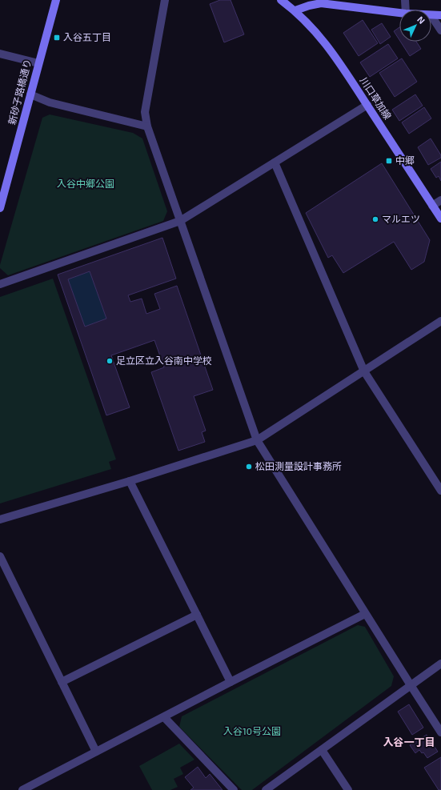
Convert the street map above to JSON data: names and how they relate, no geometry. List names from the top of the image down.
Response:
{
  "streets": {
    "street": ["新砂子路橋通り", "川口草加線"]
  },
  "districts": ["入谷一丁目"],
  "parks": ["入谷中郷公園", "入谷10号公園"],
  "places": {
    "transit": ["入谷五丁目", "中郷"],
    "other": ["マルエツ", "足立区立入谷南中学校", "松田測量設計事務所"]
  },
  "north": "top right"
}
